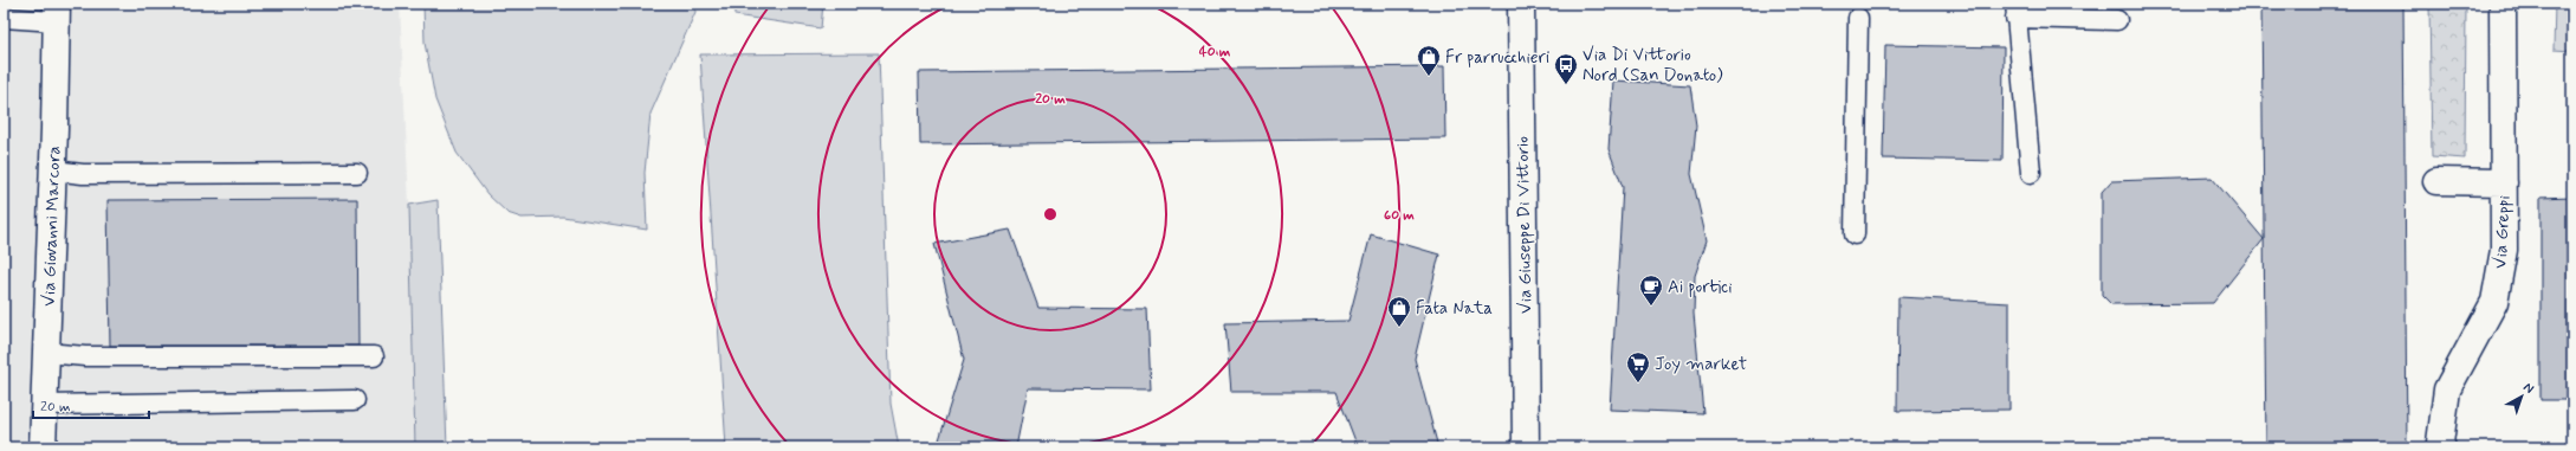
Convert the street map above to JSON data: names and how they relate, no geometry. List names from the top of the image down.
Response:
{
  "streets": {
    "street": ["Via Giuseppe Di Vittorio", "Via Giovanni Marcora", "Via Greppi"]
  },
  "places": {
    "shop": ["Fr parrucchieri", "Fata Nata"],
    "bus stop": ["Via Di Vittorio Nord (San Donato)"],
    "cafe": ["Ai portici"],
    "supermarket": ["Joy market"]
  },
  "scale_bar": "20 m",
  "north": "top right",
  "rings": ["40 m", "20 m", "60 m"]
}
